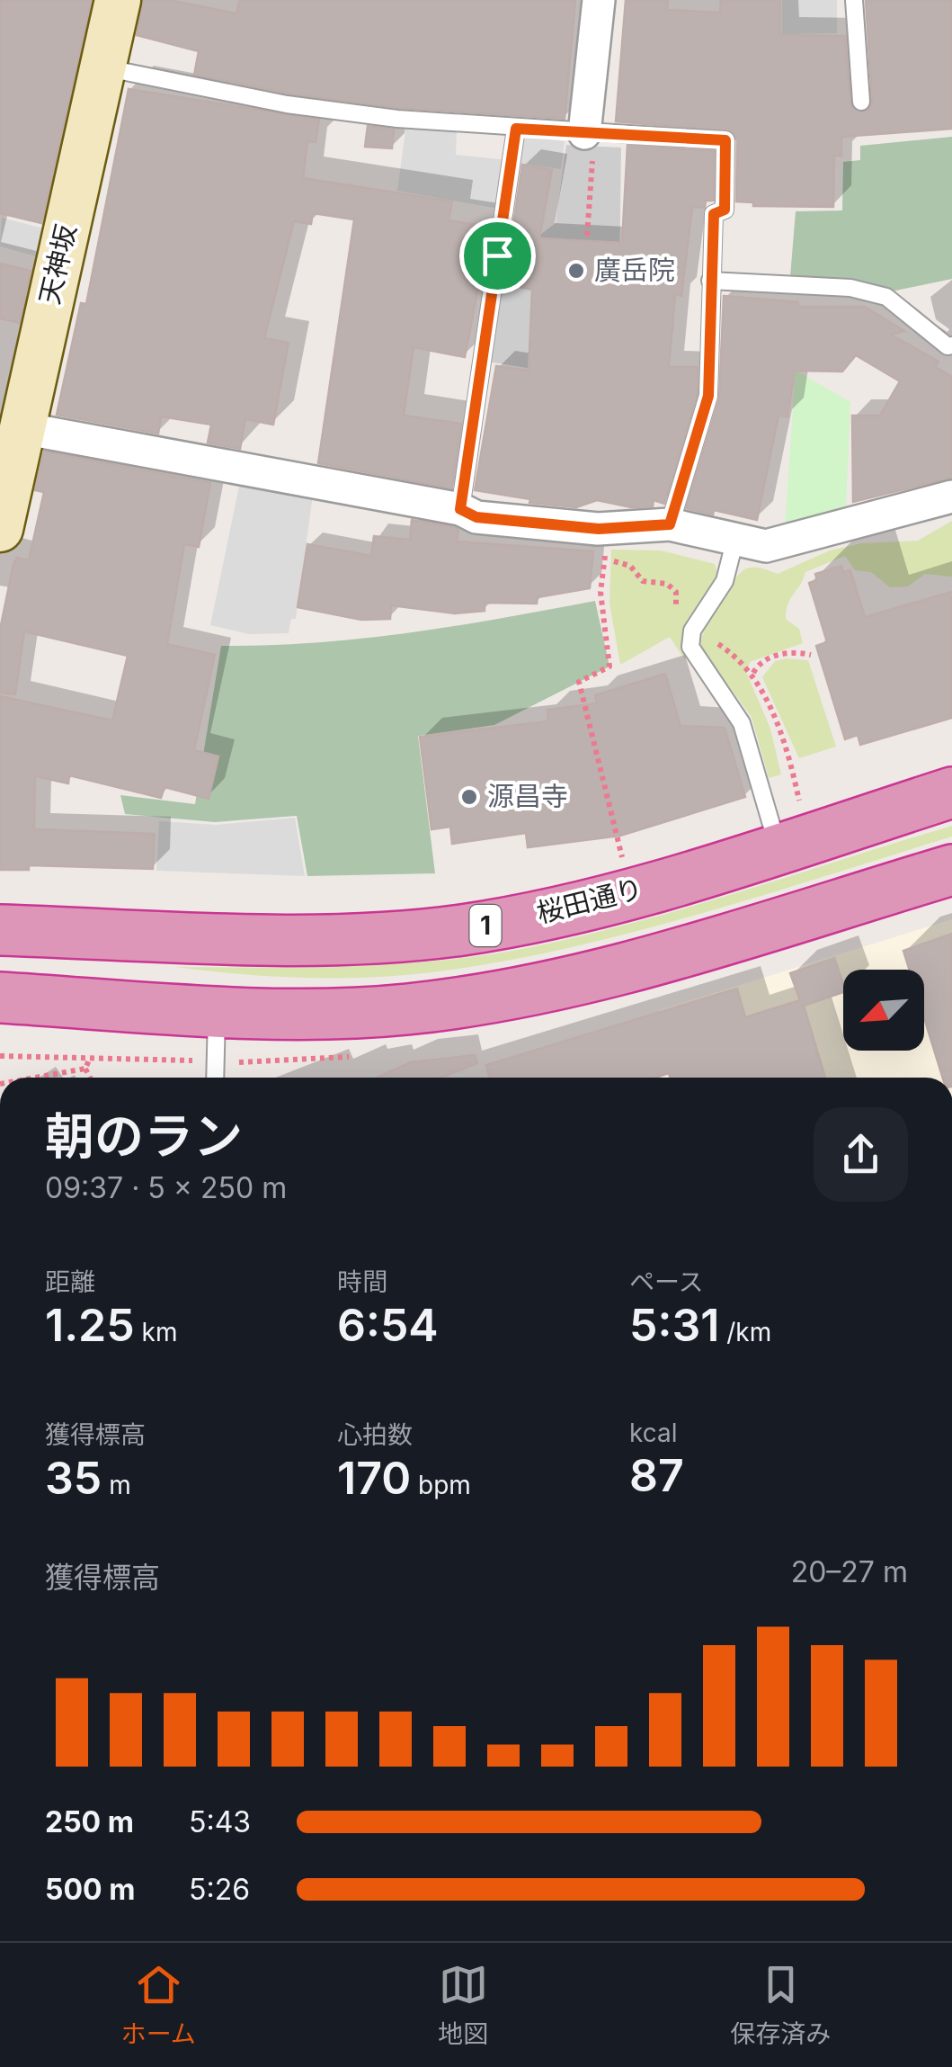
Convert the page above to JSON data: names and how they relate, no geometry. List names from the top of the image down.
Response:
{
  "streets": {
    "highway": ["桜田通り", "1"],
    "street": ["天神坂"]
  },
  "places": ["廣岳院", "源昌寺"],
  "north": "bottom left",
  "page": {
    "heading": ["朝のラン", "09:37 · 5 × 250 m"],
    "stats": [
      ["距離", "1.25 km"],
      ["時間", "6:54"],
      ["ペース", "5:31 /km"],
      ["獲得標高", "35 m"],
      ["心拍数", "170 bpm"],
      ["kcal", "87"]
    ],
    "chart": ["獲得標高", "20–27 m"],
    "list": [
      {
        "name": "250 m",
        "note": "5:43"
      },
      {
        "name": "500 m",
        "note": "5:26"
      }
    ],
    "tabs": ["ホーム", "地図", "保存済み"]
  }
}
